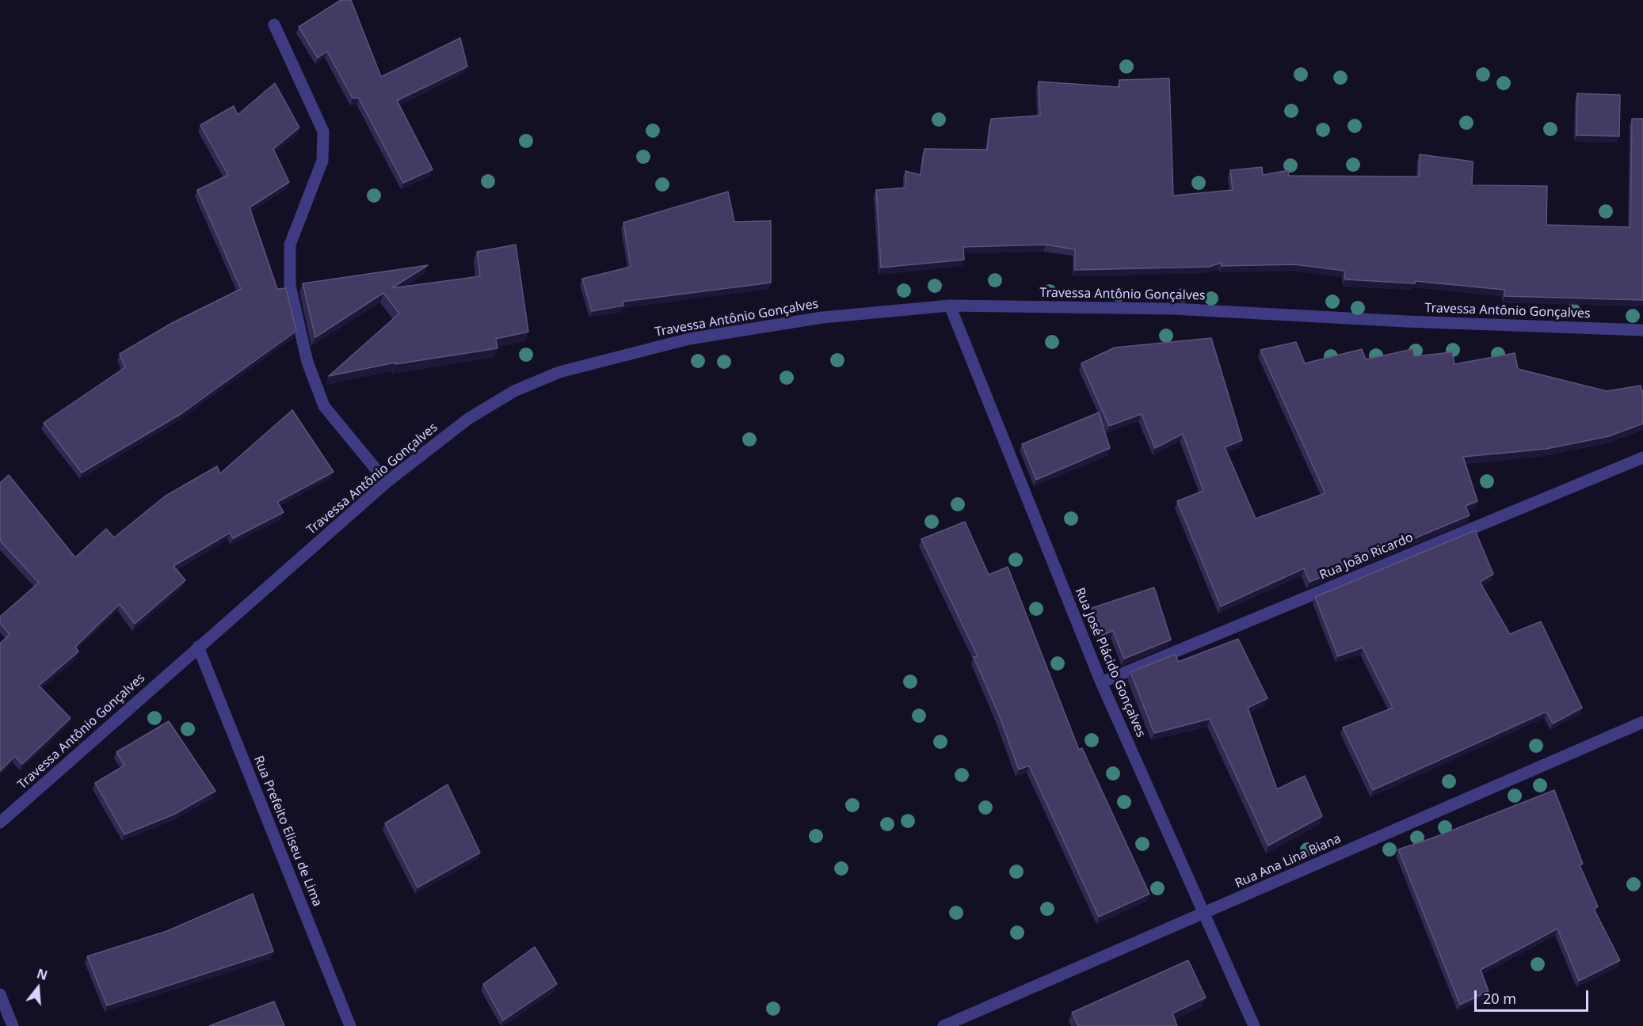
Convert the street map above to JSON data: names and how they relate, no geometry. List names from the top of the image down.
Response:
{
  "streets": {
    "street": [
      "Travessa Antônio Gonçalves",
      "Rua João Ricardo",
      "Rua José Plácido Gonçalves",
      "Rua Prefeito Eliseu de Lima",
      "Rua Ana Lina Biana"
    ]
  },
  "crossings": [
    ["Travessa Antônio Gonçalves", "Rua José Plácido Gonçalves"],
    ["Travessa Antônio Gonçalves", "Rua Prefeito Eliseu de Lima"],
    ["Rua João Ricardo", "Rua José Plácido Gonçalves"],
    ["Rua José Plácido Gonçalves", "Rua Ana Lina Biana"]
  ],
  "scale_bar": "20 m",
  "north": "top"
}
